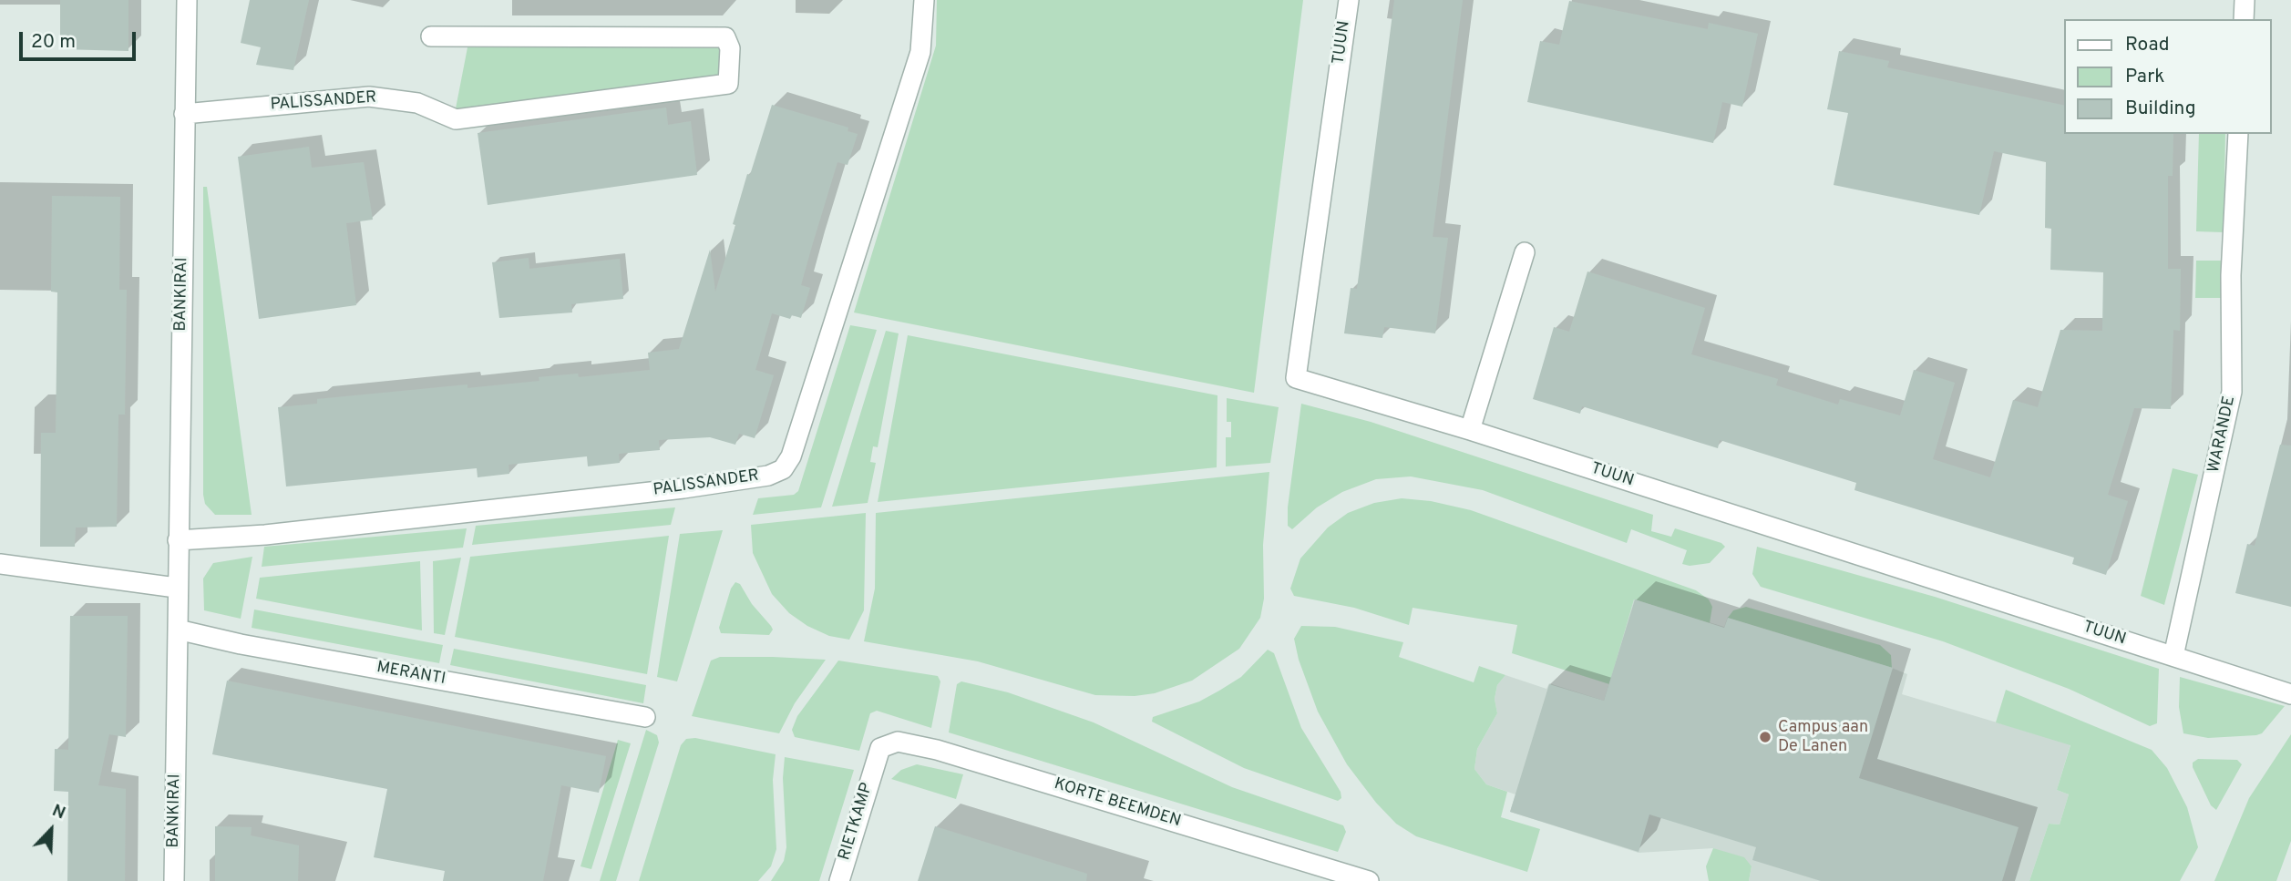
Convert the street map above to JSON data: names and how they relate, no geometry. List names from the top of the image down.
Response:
{
  "streets": {
    "street": [
      "TUUN",
      "PALISSANDER",
      "BANKIRAI",
      "WARANDE",
      "MERANTI",
      "KORTE BEEMDEN",
      "RIETKAMP"
    ]
  },
  "crossings": [
    ["TUUN", "WARANDE"],
    ["PALISSANDER", "BANKIRAI"],
    ["BANKIRAI", "MERANTI"],
    ["KORTE BEEMDEN", "RIETKAMP"]
  ],
  "places": ["Campus aan De Lanen"],
  "legend": ["Road", "Park", "Building"],
  "scale_bar": "20 m",
  "north": "top right"
}
